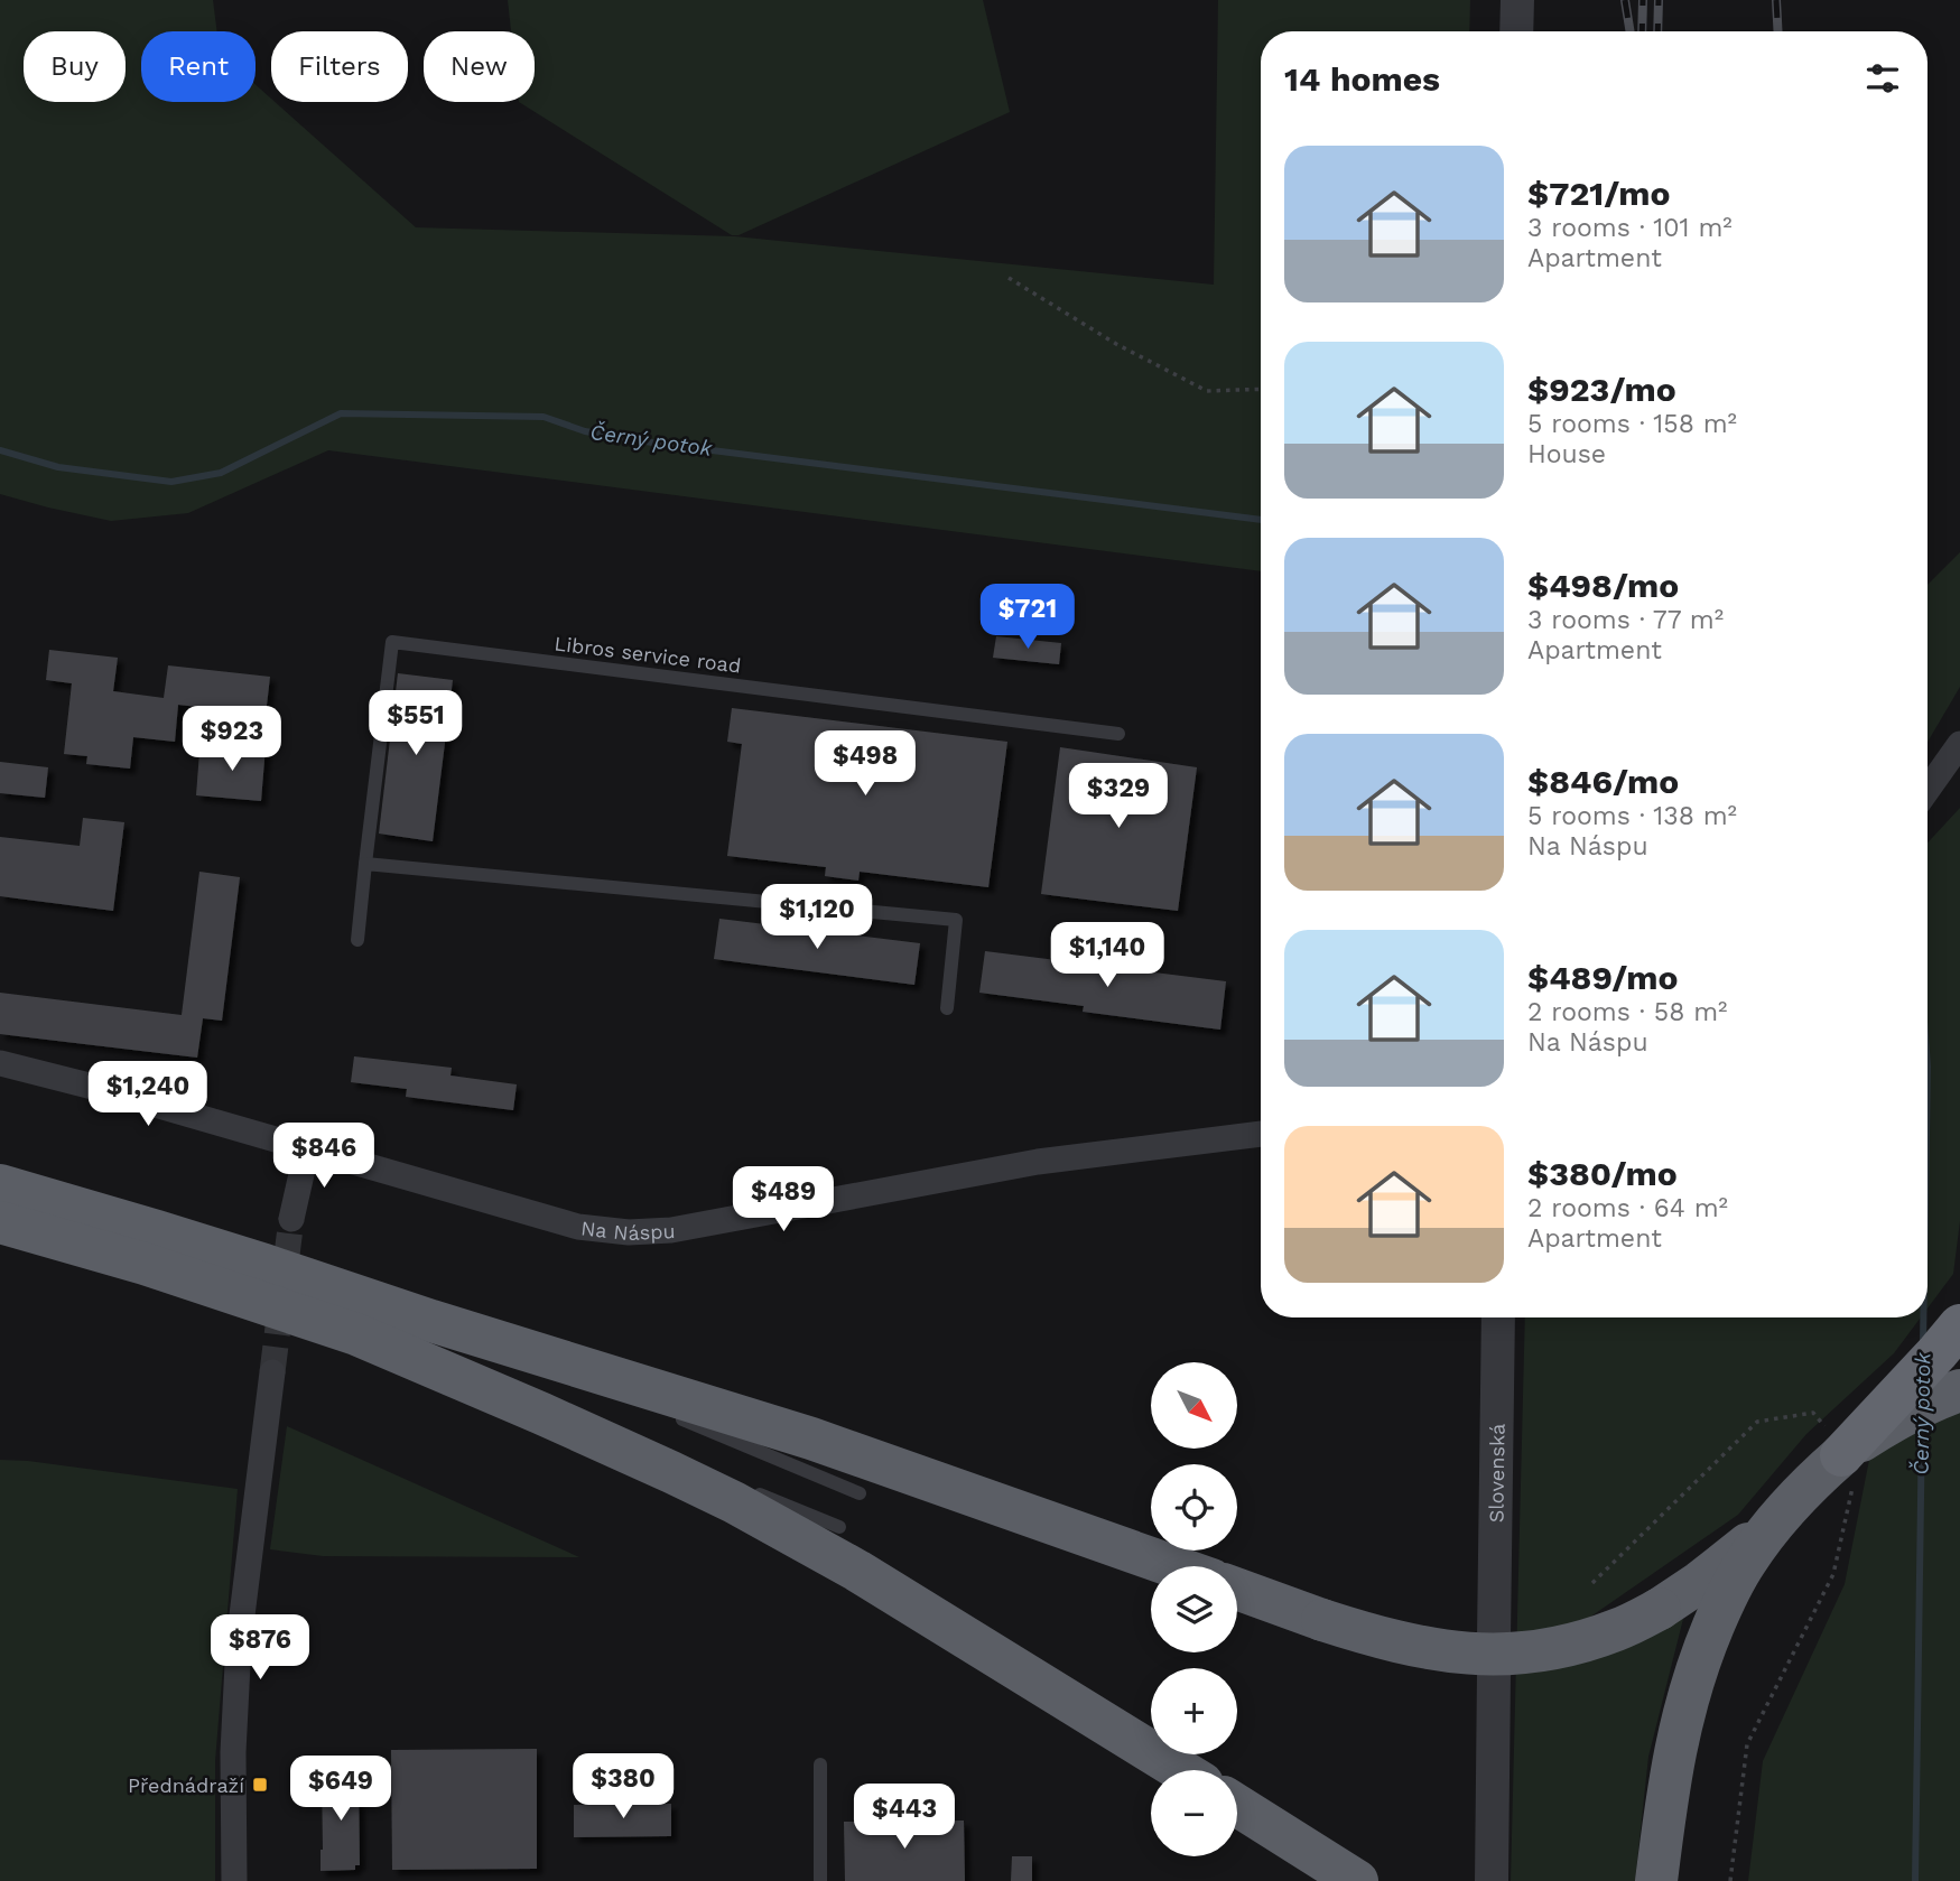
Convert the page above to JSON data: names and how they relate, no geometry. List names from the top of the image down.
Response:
{
  "streets": {
    "street": ["Na Náspu", "Slovenská"],
    "lane": ["Libros service road"]
  },
  "water": ["Černý potok"],
  "places": {
    "transit": ["Přednádraží"]
  },
  "north": "bottom right",
  "page": {
    "chip": [
      "Buy",
      "Rent",
      "Filters",
      "New"
    ],
    "heading": "14 homes",
    "list": [
      {
        "name": "$721/mo",
        "note": "3 rooms · 101 m² · Apartment"
      },
      {
        "name": "$923/mo",
        "note": "5 rooms · 158 m² · House"
      },
      {
        "name": "$498/mo",
        "note": "3 rooms · 77 m² · Apartment"
      },
      {
        "name": "$846/mo",
        "note": "5 rooms · 138 m² · Na Náspu"
      },
      {
        "name": "$489/mo",
        "note": "2 rooms · 58 m² · Na Náspu"
      },
      {
        "name": "$380/mo",
        "note": "2 rooms · 64 m² · Apartment"
      }
    ],
    "price": [
      "$721",
      "$551",
      "$923",
      "$498",
      "$329",
      "$1,120",
      "$1,140",
      "$1,240",
      "$846",
      "$489",
      "$876",
      "$380",
      "$649",
      "$443"
    ],
    "map_buttons": ["+", "−"]
  }
}
